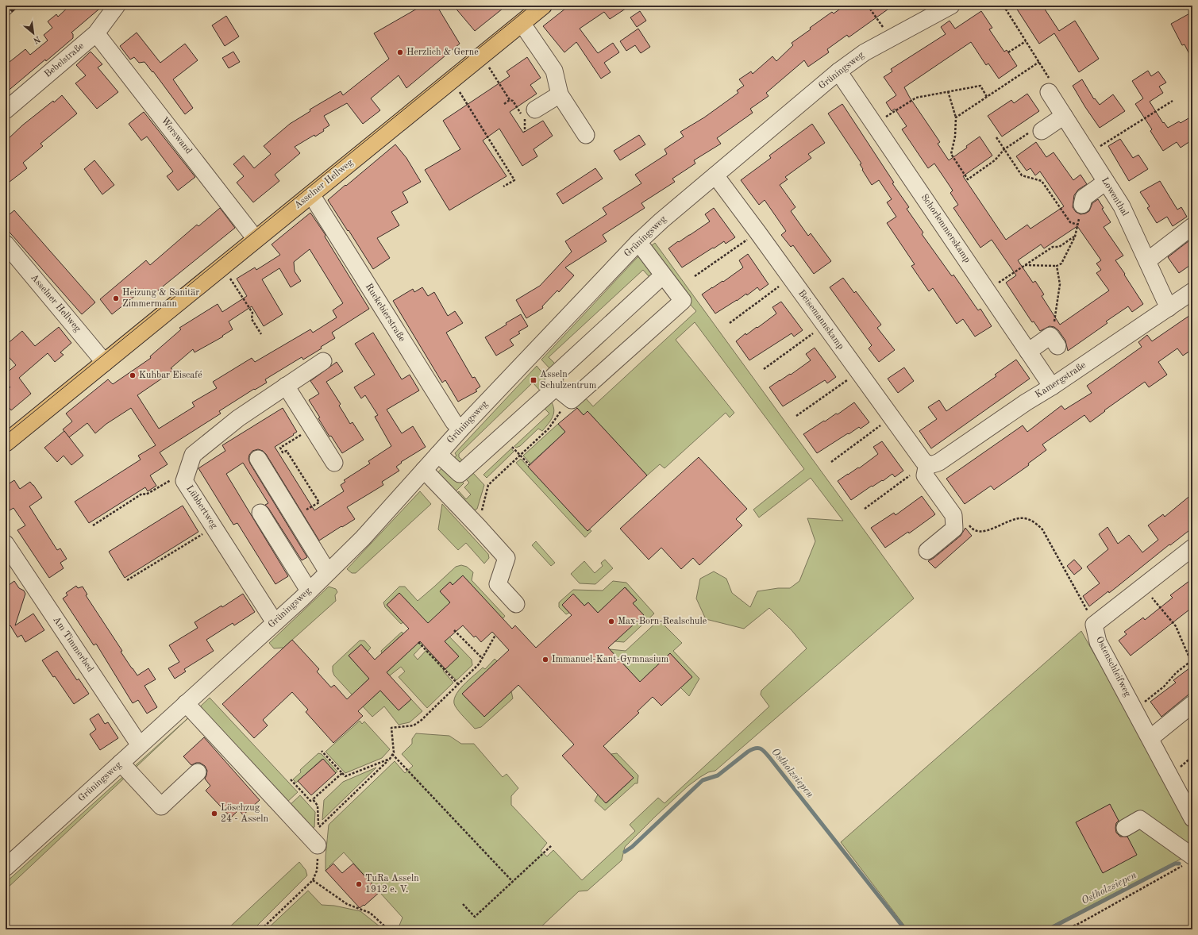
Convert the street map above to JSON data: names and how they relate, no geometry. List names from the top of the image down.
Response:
{
  "streets": {
    "main road": ["Asselner Hellweg"],
    "street": [
      "Bebelstraße",
      "Grüningsweg",
      "Werswand",
      "Lowenthal",
      "Schorlemmerskamp",
      "Ruckebierstraße",
      "Beisemannskamp",
      "Kamergstraße",
      "Lübbertweg",
      "Am Timmerbed",
      "Ostenschleifweg"
    ]
  },
  "crossings": [
    ["Bebelstraße", "Werswand"],
    ["Grüningsweg", "Schorlemmerskamp"],
    ["Grüningsweg", "Ruckebierstraße"],
    ["Grüningsweg", "Beisemannskamp"],
    ["Grüningsweg", "Lübbertweg"],
    ["Grüningsweg", "Am Timmerbed"],
    ["Werswand", "Asselner Hellweg"],
    ["Asselner Hellweg", "Ruckebierstraße"],
    ["Lowenthal", "Kamergstraße"],
    ["Schorlemmerskamp", "Kamergstraße"],
    ["Beisemannskamp", "Kamergstraße"]
  ],
  "water": ["Ostholzsiepen"],
  "places": {
    "other": [
      "Herzlich & Gerne",
      "Heizung & Sanitär Zimmermann",
      "Kuhbar Eiscafé",
      "Max-Born-Realschule",
      "Immanuel-Kant-Gymnasium",
      "Löschzug 24 - Asseln",
      "TuRa Asseln 1912 e. V."
    ],
    "transit": ["Asseln Schulzentrum"]
  },
  "north": "bottom right"
}
